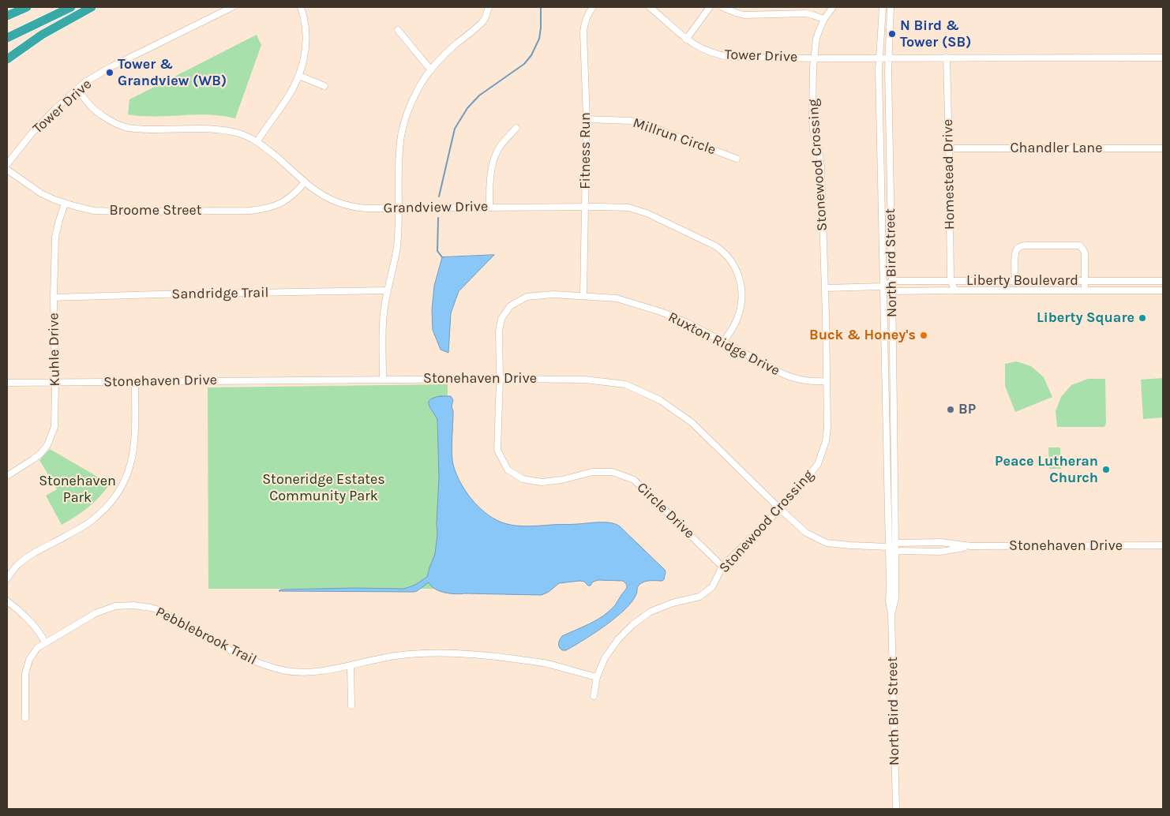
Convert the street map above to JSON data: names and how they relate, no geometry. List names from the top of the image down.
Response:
{
  "streets": {
    "street": [
      "Tower Drive",
      "Millrun Circle",
      "Chandler Lane",
      "Fitness Run",
      "Stonewood Crossing",
      "Homestead Drive",
      "Grandview Drive",
      "Broome Street",
      "North Bird Street",
      "Liberty Boulevard",
      "Sandridge Trail",
      "Ruxton Ridge Drive",
      "Kuhle Drive",
      "Stonehaven Drive",
      "Circle Drive",
      "Pebblebrook Trail"
    ]
  },
  "crossings": [
    ["Tower Drive", "Stonewood Crossing"],
    ["Tower Drive", "Homestead Drive"],
    ["Tower Drive", "Grandview Drive"],
    ["Tower Drive", "North Bird Street"],
    ["Millrun Circle", "Fitness Run"],
    ["Chandler Lane", "Homestead Drive"],
    ["Fitness Run", "Grandview Drive"],
    ["Fitness Run", "Ruxton Ridge Drive"],
    ["Stonewood Crossing", "Ruxton Ridge Drive"],
    ["Stonewood Crossing", "Stonehaven Drive"],
    ["Stonewood Crossing", "Circle Drive"],
    ["Stonewood Crossing", "Pebblebrook Trail"],
    ["Homestead Drive", "Liberty Boulevard"],
    ["Grandview Drive", "Broome Street"],
    ["Grandview Drive", "Ruxton Ridge Drive"],
    ["Broome Street", "Kuhle Drive"],
    ["North Bird Street", "Liberty Boulevard"],
    ["North Bird Street", "Stonehaven Drive"],
    ["Sandridge Trail", "Kuhle Drive"],
    ["Ruxton Ridge Drive", "Stonehaven Drive"],
    ["Ruxton Ridge Drive", "Circle Drive"],
    ["Kuhle Drive", "Stonehaven Drive"],
    ["Stonehaven Drive", "Circle Drive"]
  ],
  "parks": ["Stoneridge Estates Community Park", "Stonehaven Park"],
  "places": [
    "N Bird & Tower (SB)",
    "Tower & Grandview (WB)",
    "Liberty Square",
    "Buck & Honey's",
    "BP",
    "Peace Lutheran Church"
  ]
}
